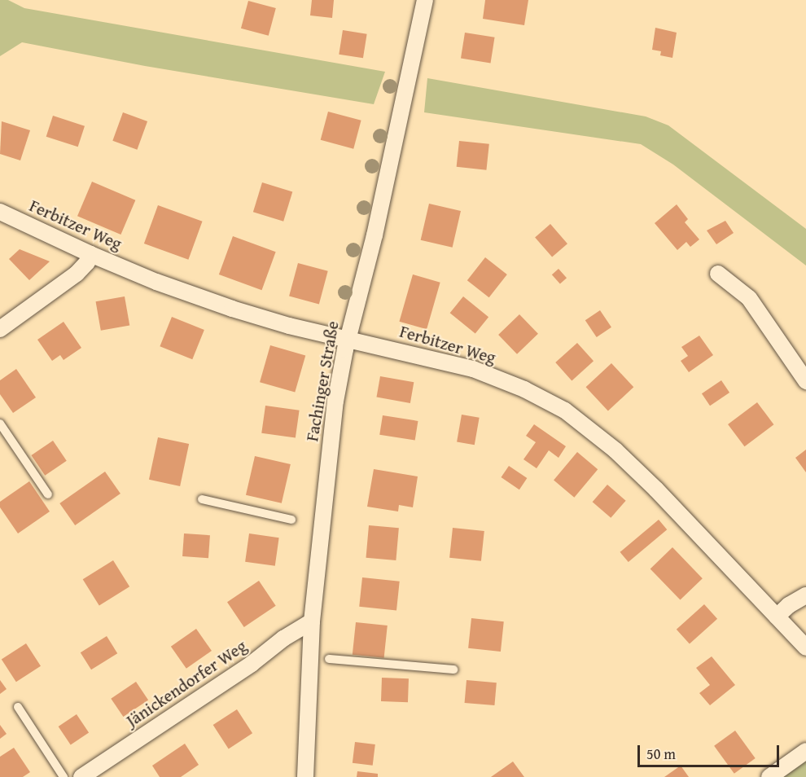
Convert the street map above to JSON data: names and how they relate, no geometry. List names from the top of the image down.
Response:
{
  "streets": {
    "street": ["Ferbitzer Weg", "Fachinger Straße", "Jänickendorfer Weg"]
  },
  "crossings": [
    ["Ferbitzer Weg", "Fachinger Straße"],
    ["Fachinger Straße", "Jänickendorfer Weg"]
  ],
  "scale_bar": "50 m"
}
